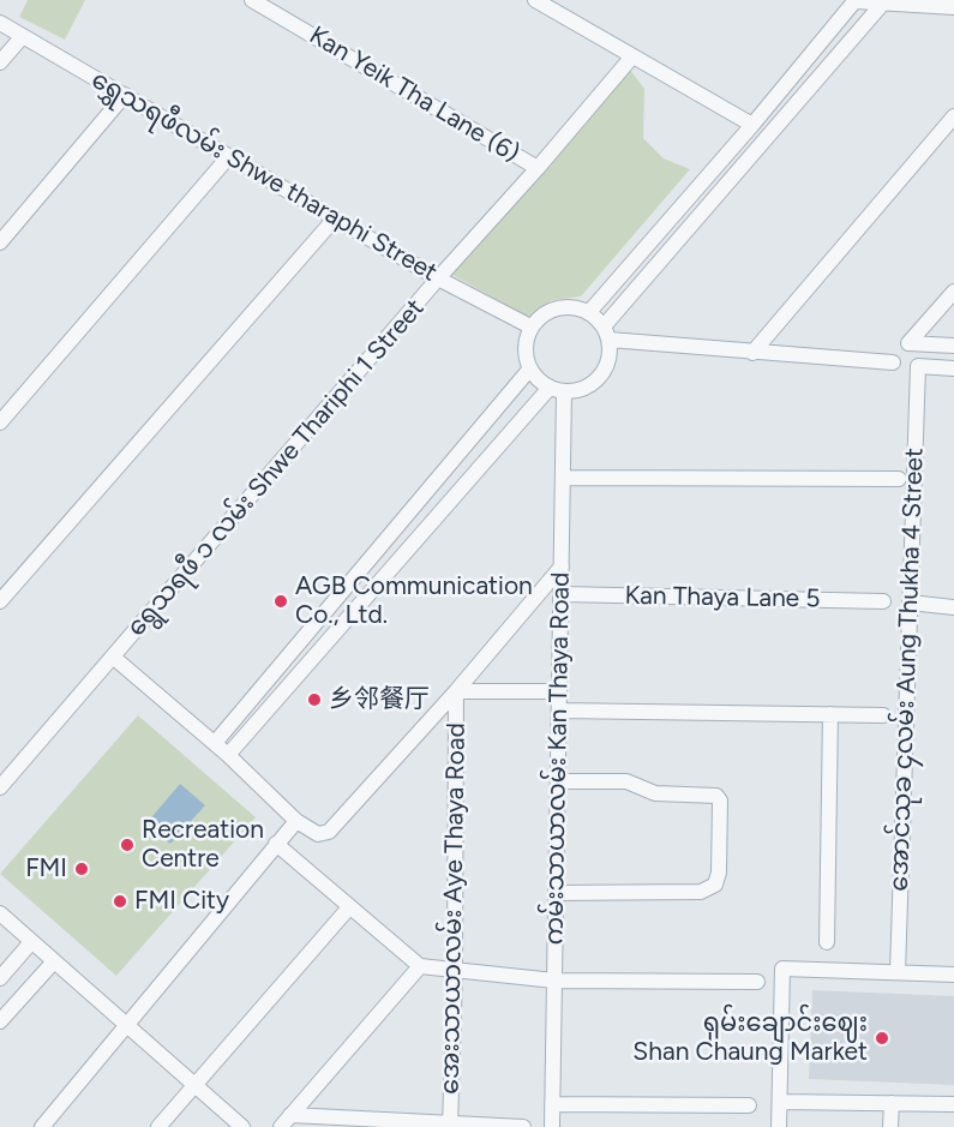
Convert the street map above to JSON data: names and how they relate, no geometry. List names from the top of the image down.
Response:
{
  "streets": {
    "street": [
      "Kan Yeik Tha Lane (6)",
      "ရွှေသရဖီလမ်း Shwe tharaphi Street",
      "ရွေသရဖီ ၁ လမ်း Shwe Thariphi 1 Street",
      "Kan Thaya Lane 5",
      "အောင်သုခ ၄လမ်း Aung Thukha 4 Street",
      "ကမ်းသာယာလမ်း Kan Thaya Road",
      "အေးသာယာလမ်း Aye Thaya Road"
    ]
  },
  "crossings": [
    ["Kan Yeik Tha Lane (6)", "ရွေသရဖီ ၁ လမ်း Shwe Thariphi 1 Street"],
    ["ရွှေသရဖီလမ်း Shwe tharaphi Street", "ရွေသရဖီ ၁ လမ်း Shwe Thariphi 1 Street"],
    ["ရွှေသရဖီလမ်း Shwe tharaphi Street", "ကမ်းသာယာလမ်း Kan Thaya Road"],
    ["Kan Thaya Lane 5", "ကမ်းသာယာလမ်း Kan Thaya Road"]
  ],
  "places": [
    "AGB Communication Co., Ltd.",
    "乡邻餐厅",
    "Recreation Centre",
    "FMI",
    "FMI City",
    "ရှမ်းချောင်းဈေး Shan Chaung Market"
  ]
}
